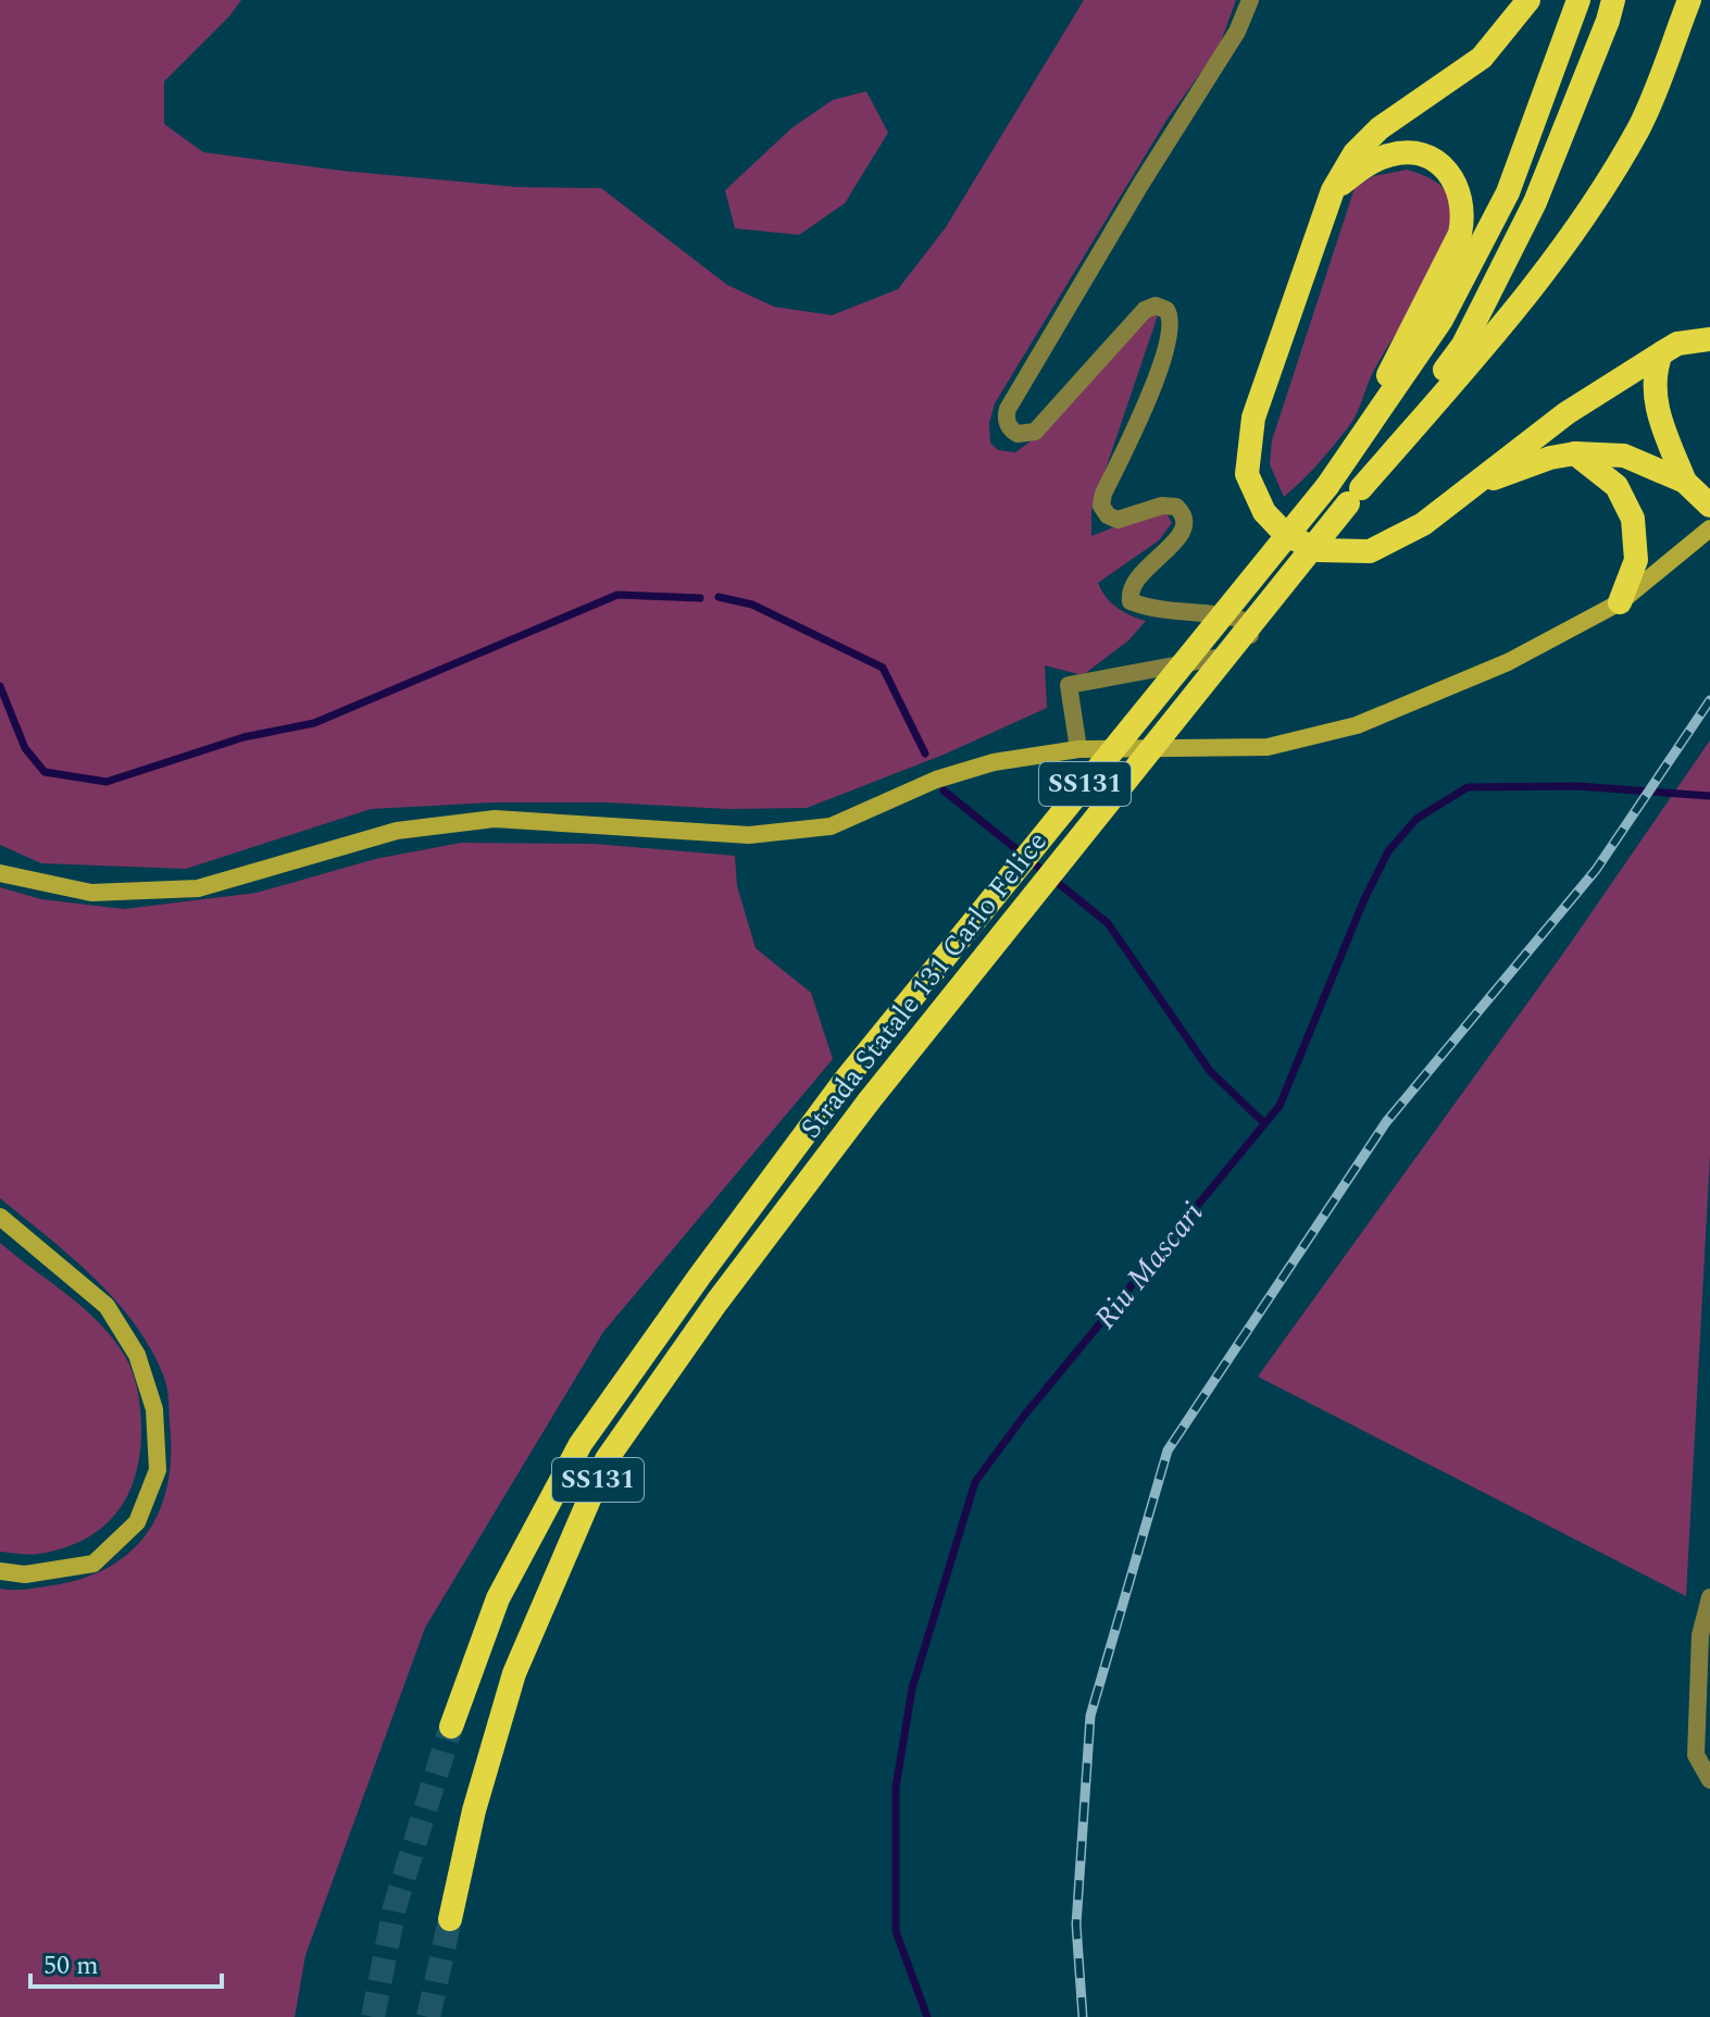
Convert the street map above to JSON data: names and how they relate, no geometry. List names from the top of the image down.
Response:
{
  "streets": {
    "highway": ["SS131", "Strada Statale 131 Carlo Felice"]
  },
  "water": ["Riu Mascari"],
  "scale_bar": "50 m"
}
